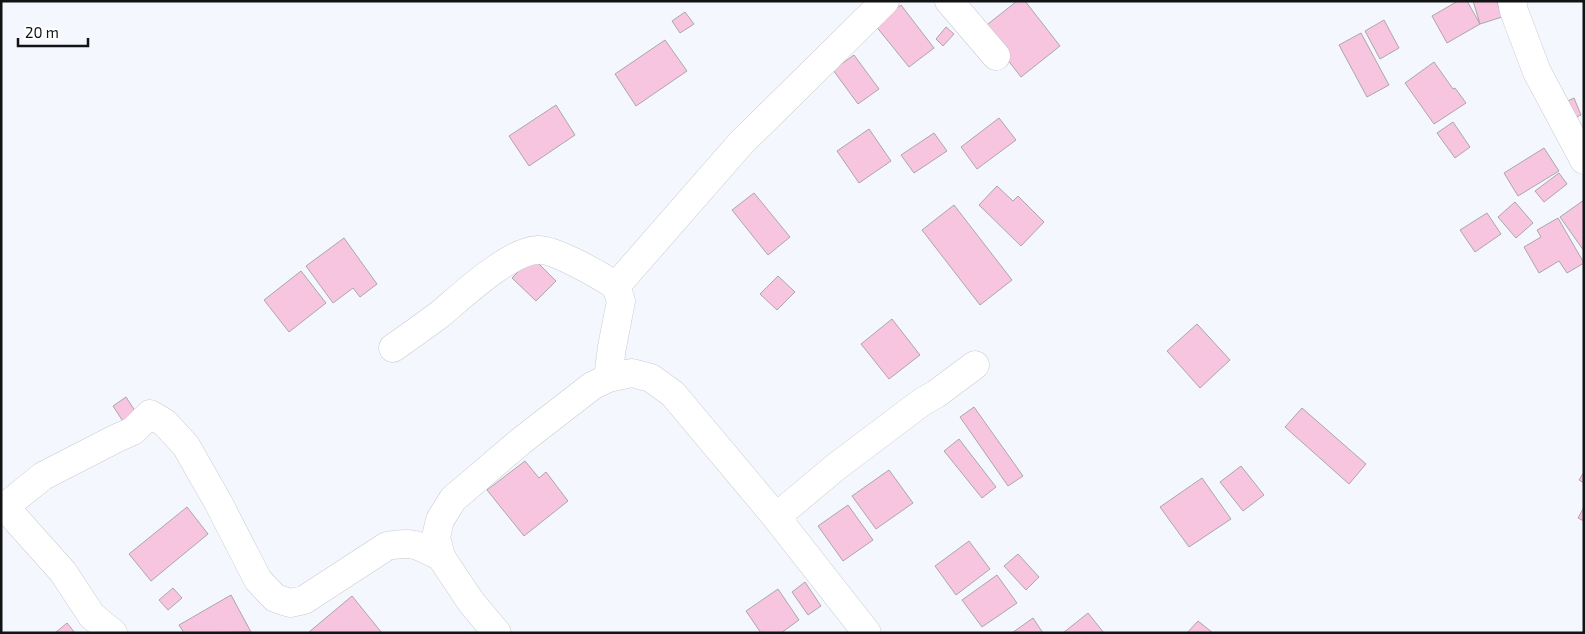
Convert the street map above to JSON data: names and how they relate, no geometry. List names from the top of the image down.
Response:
{
  "scale_bar": "20 m"
}
